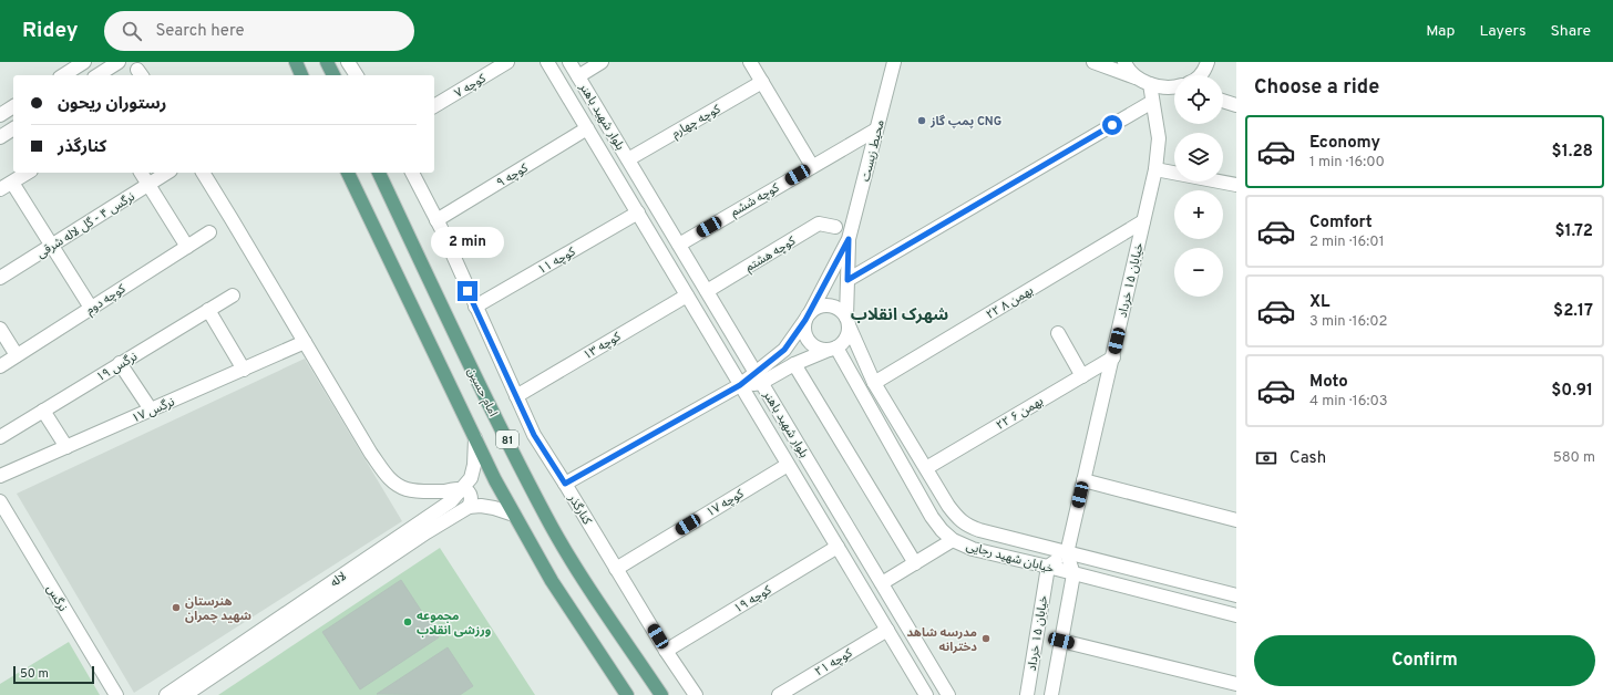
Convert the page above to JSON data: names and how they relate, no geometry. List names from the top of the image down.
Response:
{
  "streets": {
    "main road": ["امام حسین", "81"],
    "street": [
      "کوچه ۷",
      "بلوار شهید باهنر",
      "کوچه چهارم",
      "محیط زیست",
      "کوچه ۹",
      "کوچه ششم",
      "نرگس ۴ - گل لاله شرقی",
      "کوچه هشتم",
      "کوچه ۱۱",
      "خیابان ۱۵ خرداد",
      "کوچه دوم",
      "۲۲ بهمن ۸",
      "کوچه ۱۳",
      "نرگس ۱۹",
      "نرگس ۱۷",
      "۲۲ بهمن ۶",
      "کوچه ۱۷",
      "کنارگذر",
      "خیابان شهید رجایی",
      "لاله",
      "نرگس",
      "کوچه ۱۹",
      "کوچه ۲۱"
    ]
  },
  "crossings": [
    ["بلوار شهید باهنر", "کوچه چهارم"],
    ["بلوار شهید باهنر", "محیط زیست"],
    ["بلوار شهید باهنر", "کوچه ۹"],
    ["بلوار شهید باهنر", "کوچه ششم"],
    ["بلوار شهید باهنر", "کوچه هشتم"],
    ["بلوار شهید باهنر", "کوچه ۱۱"],
    ["بلوار شهید باهنر", "کوچه ۱۳"],
    ["بلوار شهید باهنر", "کوچه ۱۷"],
    ["بلوار شهید باهنر", "کوچه ۱۹"],
    ["بلوار شهید باهنر", "کوچه ۲۱"],
    ["محیط زیست", "کوچه ششم"],
    ["محیط زیست", "خیابان شهید رجایی"],
    ["کوچه ۹", "کنارگذر"],
    ["کوچه ۱۱", "کنارگذر"],
    ["خیابان ۱۵ خرداد", "۲۲ بهمن ۸"],
    ["خیابان ۱۵ خرداد", "۲۲ بهمن ۶"],
    ["خیابان ۱۵ خرداد", "خیابان شهید رجایی"],
    ["۲۲ بهمن ۸", "خیابان شهید رجایی"],
    ["کوچه ۱۳", "کنارگذر"],
    ["۲۲ بهمن ۶", "خیابان شهید رجایی"],
    ["81", "لاله"],
    ["کوچه ۱۷", "کنارگذر"],
    ["کنارگذر", "کوچه ۱۹"]
  ],
  "districts": ["شهرک انقلاب"],
  "places": [
    "پمپ گاز CNG",
    "هنرستان شهید چمران",
    "مجموعه ورزشی انقلاب",
    "مدرسه شاهد دخترانه"
  ],
  "scale_bar": "50 m",
  "page": {
    "header": "Ridey",
    "search": "Search here",
    "nav": ["Map", "Layers", "Share"],
    "heading": "Choose a ride",
    "map_buttons": ["+", "−"],
    "banner": ["رستوران ریحون", "کنارگذر"],
    "list": [
      {
        "name": "Economy",
        "note": "1 min · 16:00",
        "value": "$1.28"
      },
      {
        "name": "Comfort",
        "note": "2 min · 16:01",
        "value": "$1.72"
      },
      {
        "name": "XL",
        "note": "3 min · 16:02",
        "value": "$2.17"
      },
      {
        "name": "Moto",
        "note": "4 min · 16:03",
        "value": "$0.91"
      }
    ],
    "bubble": "2 min",
    "pay": ["Cash", "580 m"],
    "buttons": "Confirm",
    "scale": "50 m"
  }
}
